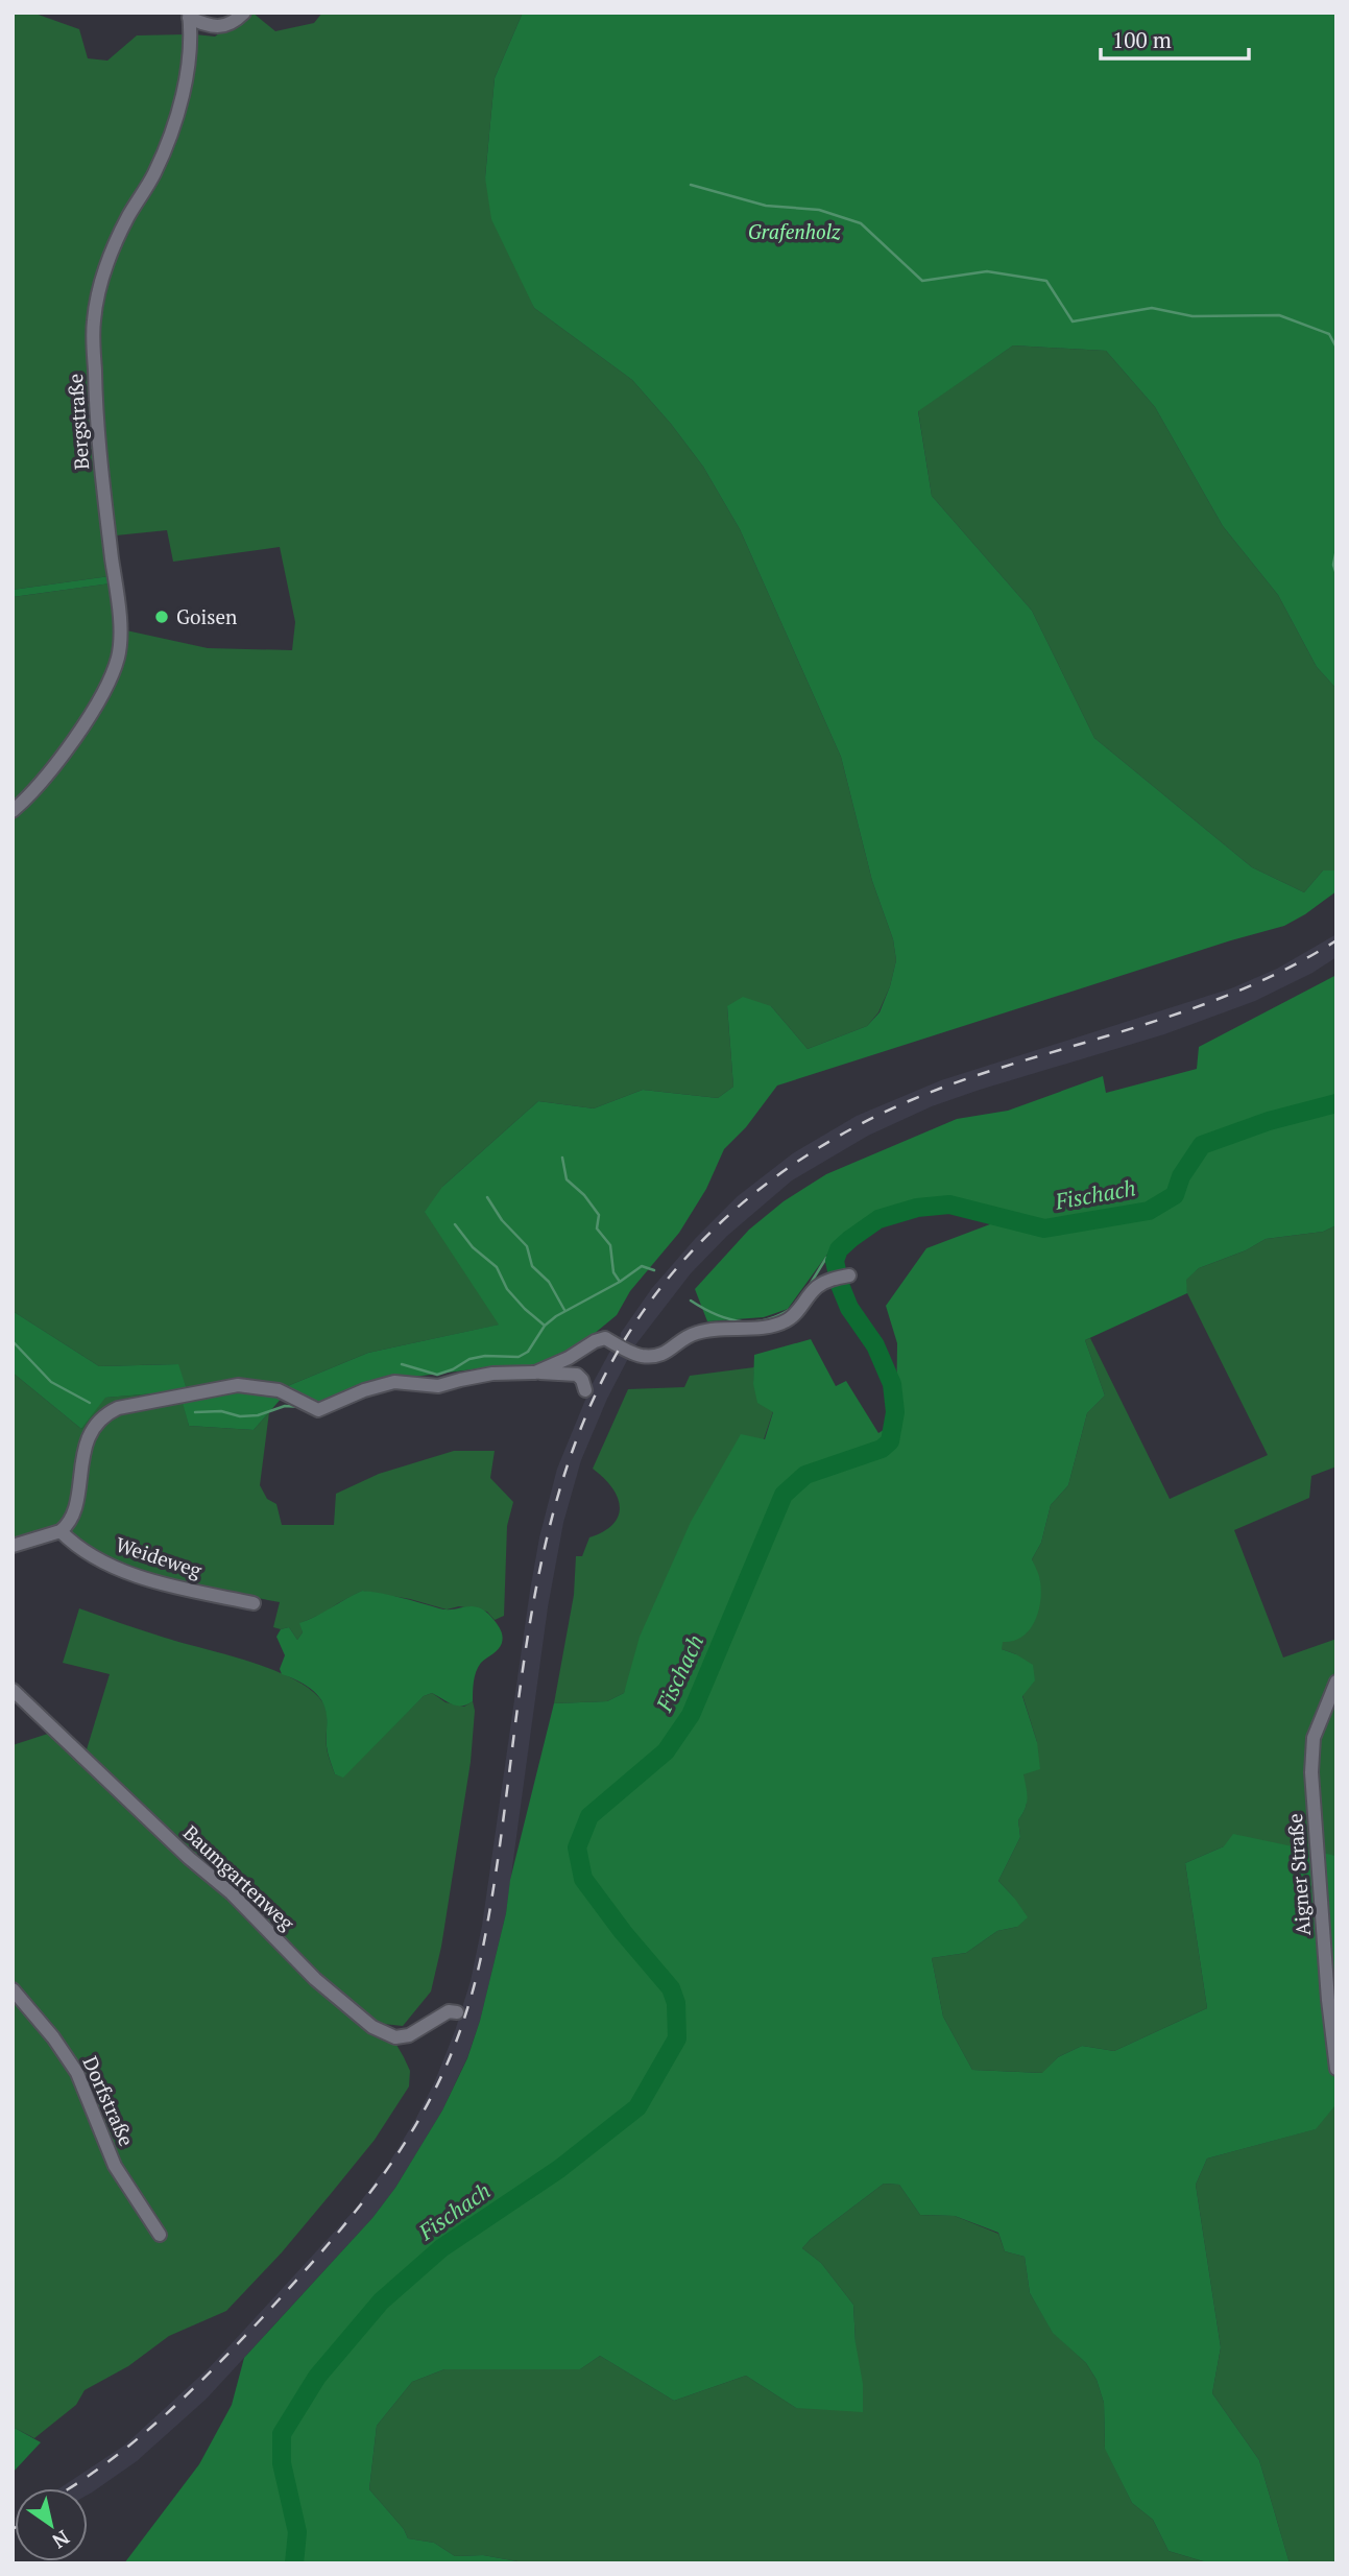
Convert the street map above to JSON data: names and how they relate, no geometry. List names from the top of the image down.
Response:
{
  "streets": {
    "street": [
      "Bergstraße",
      "Weideweg",
      "Aigner Straße",
      "Baumgartenweg",
      "Dorfstraße"
    ]
  },
  "water": ["Fischach"],
  "parks": ["Grafenholz"],
  "places": ["Goisen"],
  "scale_bar": "100 m",
  "north": "bottom right"
}
